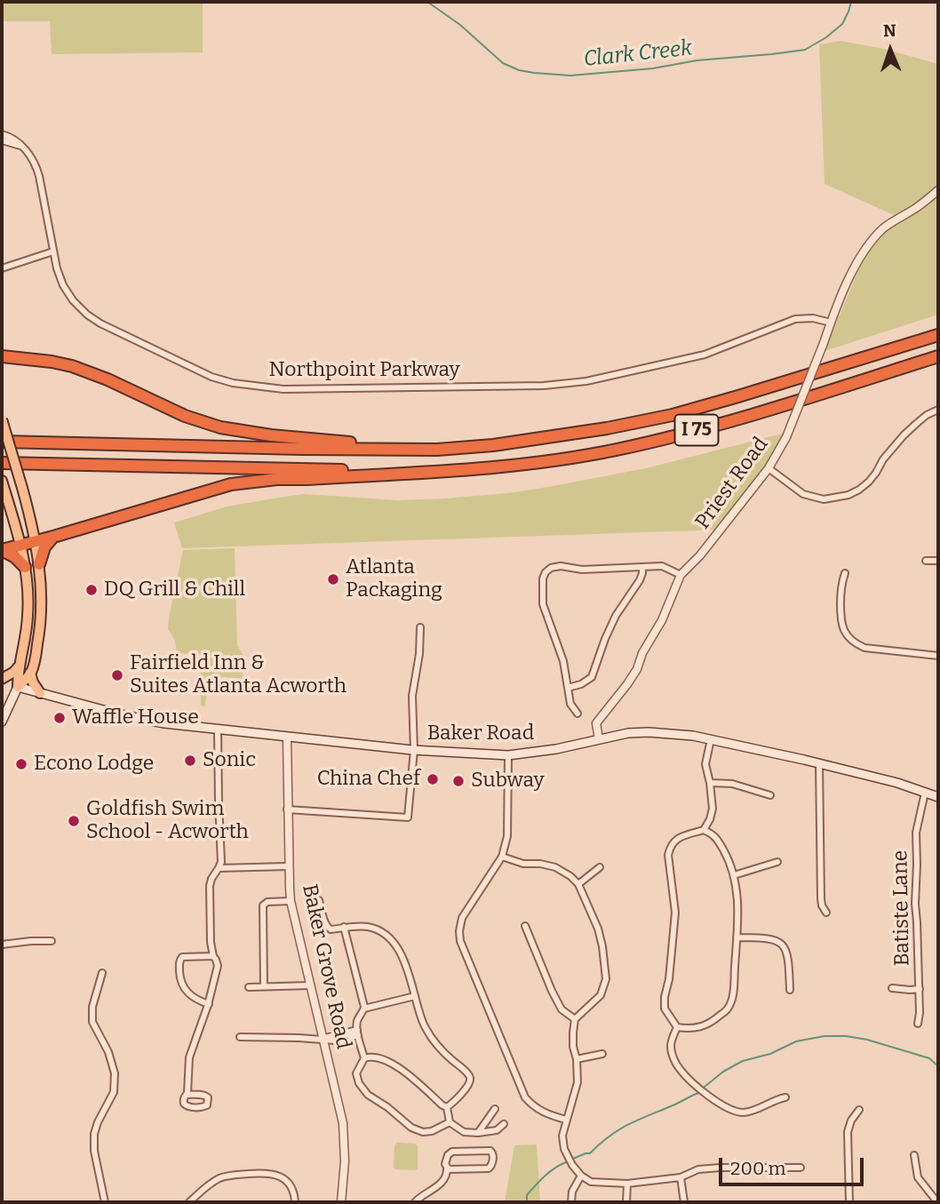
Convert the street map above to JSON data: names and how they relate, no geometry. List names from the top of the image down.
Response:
{
  "streets": {
    "highway": ["I 75"],
    "main road": ["Baker Road"],
    "street": [
      "Northpoint Parkway",
      "Priest Road",
      "Batiste Lane",
      "Baker Grove Road"
    ]
  },
  "crossings": [
    ["Northpoint Parkway", "Priest Road"],
    ["Priest Road", "Baker Road"],
    ["Baker Road", "Batiste Lane"],
    ["Baker Road", "Baker Grove Road"]
  ],
  "water": ["Clark Creek"],
  "places": [
    "Atlanta Packaging",
    "DQ Grill & Chill",
    "Fairfield Inn & Suites Atlanta Acworth",
    "Waffle House",
    "Sonic",
    "Econo Lodge",
    "China Chef",
    "Subway",
    "Goldfish Swim School - Acworth"
  ],
  "scale_bar": "200 m",
  "north": "top"
}
